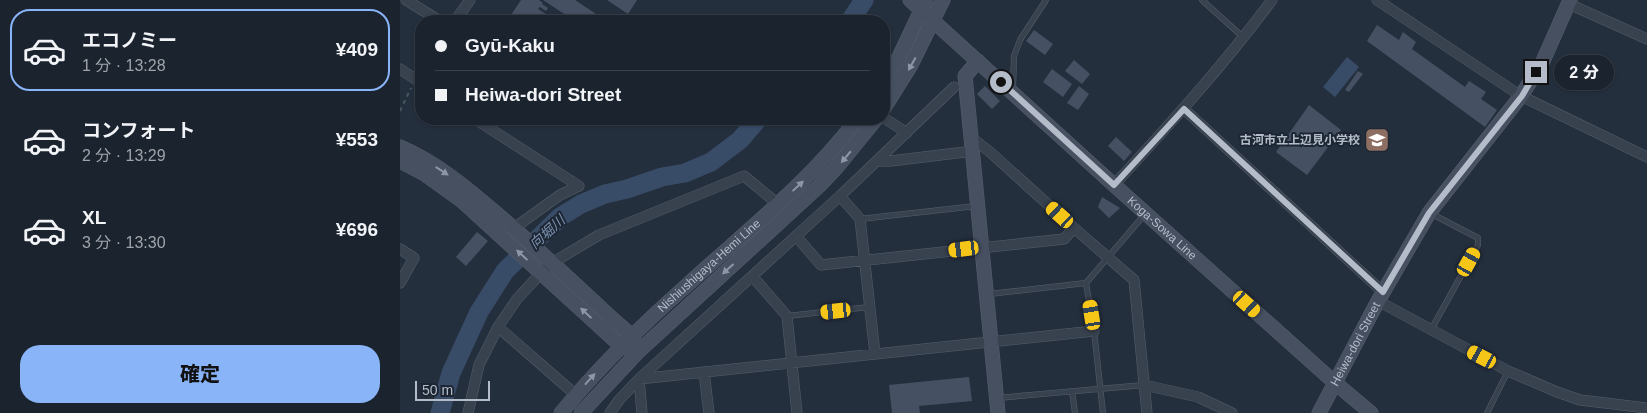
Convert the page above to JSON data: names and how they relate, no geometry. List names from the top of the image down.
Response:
{
  "streets": {
    "main road": ["Koga-Sowa Line", "Nishiushigaya-Hemi Line", "Heiwa-dori Street"]
  },
  "crossings": [
    ["Koga-Sowa Line", "Heiwa-dori Street"]
  ],
  "water": ["向堀川"],
  "places": {
    "school or university": ["古河市立上辺見小学校"]
  },
  "scale_bar": "50 m",
  "page": {
    "list": [
      {
        "name": "エコノミー",
        "note": "1 分 · 13:28",
        "value": "¥409"
      },
      {
        "name": "コンフォート",
        "note": "2 分 · 13:29",
        "value": "¥553"
      },
      {
        "name": "XL",
        "note": "3 分 · 13:30",
        "value": "¥696"
      }
    ],
    "banner": ["Gyū-Kaku", "Heiwa-dori Street"],
    "bubble": "2 分",
    "buttons": "確定",
    "scale": "50 m"
  }
}
